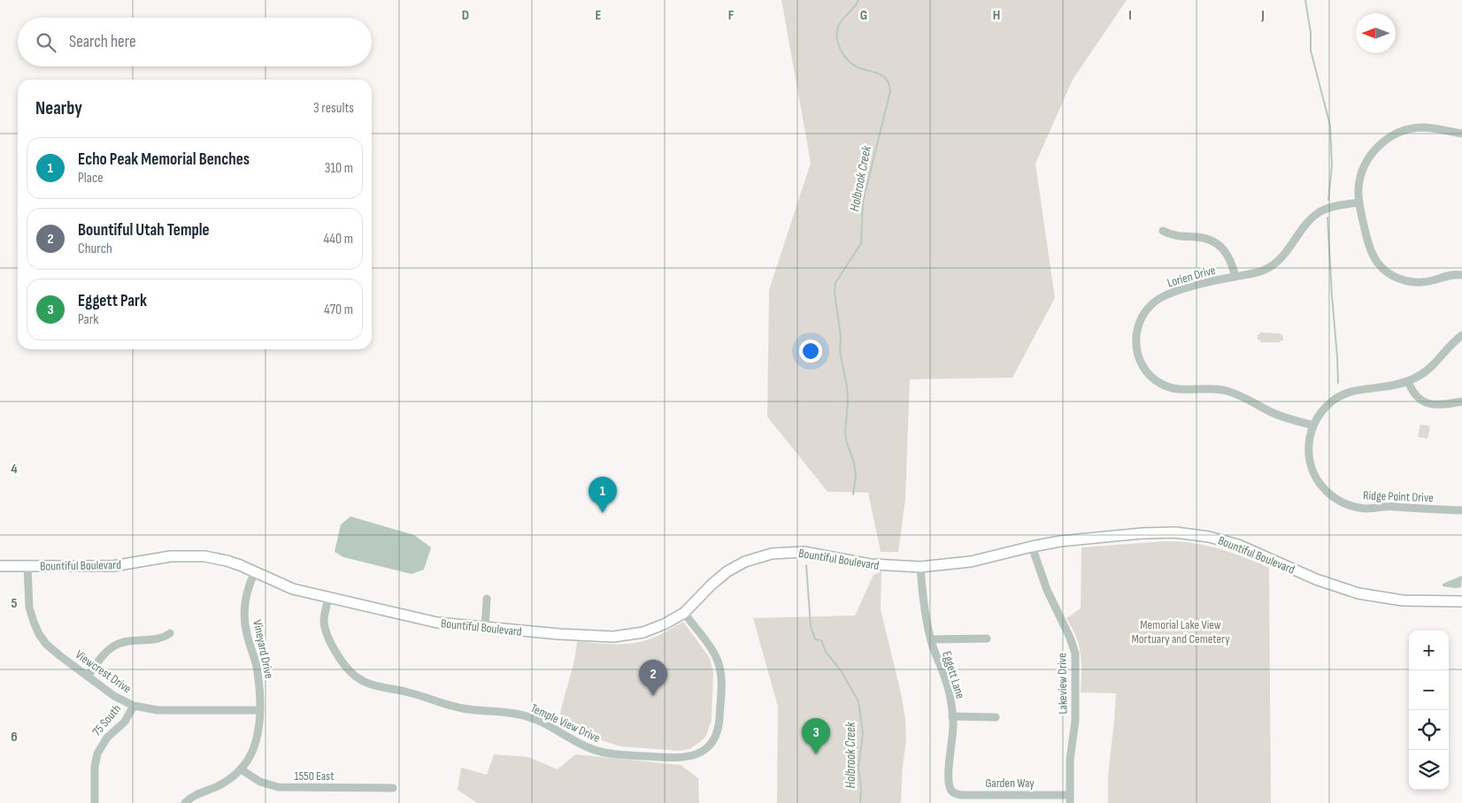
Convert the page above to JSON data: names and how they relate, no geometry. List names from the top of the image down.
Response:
{
  "streets": {
    "main road": ["Bountiful Boulevard"],
    "street": [
      "Lorien Drive",
      "Ridge Point Drive",
      "Vineyard Drive",
      "Viewcrest Drive",
      "Eggett Lane",
      "Lakeview Drive",
      "75 South",
      "Temple View Drive",
      "1550 East",
      "Garden Way"
    ]
  },
  "crossings": [
    ["Lorien Drive", "Ridge Point Drive"],
    ["Bountiful Boulevard", "Vineyard Drive"],
    ["Bountiful Boulevard", "Viewcrest Drive"],
    ["Bountiful Boulevard", "Eggett Lane"],
    ["Bountiful Boulevard", "Lakeview Drive"],
    ["Bountiful Boulevard", "Temple View Drive"],
    ["Vineyard Drive", "Viewcrest Drive"],
    ["Vineyard Drive", "1550 East"],
    ["Viewcrest Drive", "75 South"],
    ["Eggett Lane", "Garden Way"],
    ["Lakeview Drive", "Garden Way"]
  ],
  "water": ["Holbrook Creek"],
  "parks": ["Memorial Lake View Mortuary and Cemetery"],
  "north": "left",
  "page": {
    "search": "Search here",
    "heading": ["Nearby", "3 results"],
    "list": [
      {
        "mark": "1",
        "name": "Echo Peak Memorial Benches",
        "note": "Place",
        "value": "310 m"
      },
      {
        "mark": "2",
        "name": "Bountiful Utah Temple",
        "note": "Church",
        "value": "440 m"
      },
      {
        "mark": "3",
        "name": "Eggett Park",
        "note": "Park",
        "value": "470 m"
      }
    ],
    "pins": ["1", "2", "3"],
    "map_buttons": ["+", "−"]
  },
  "grid": {
    "columns": [
      "D",
      "E",
      "F",
      "G",
      "H",
      "I",
      "J"
    ],
    "rows": ["4", "5", "6"]
  }
}
